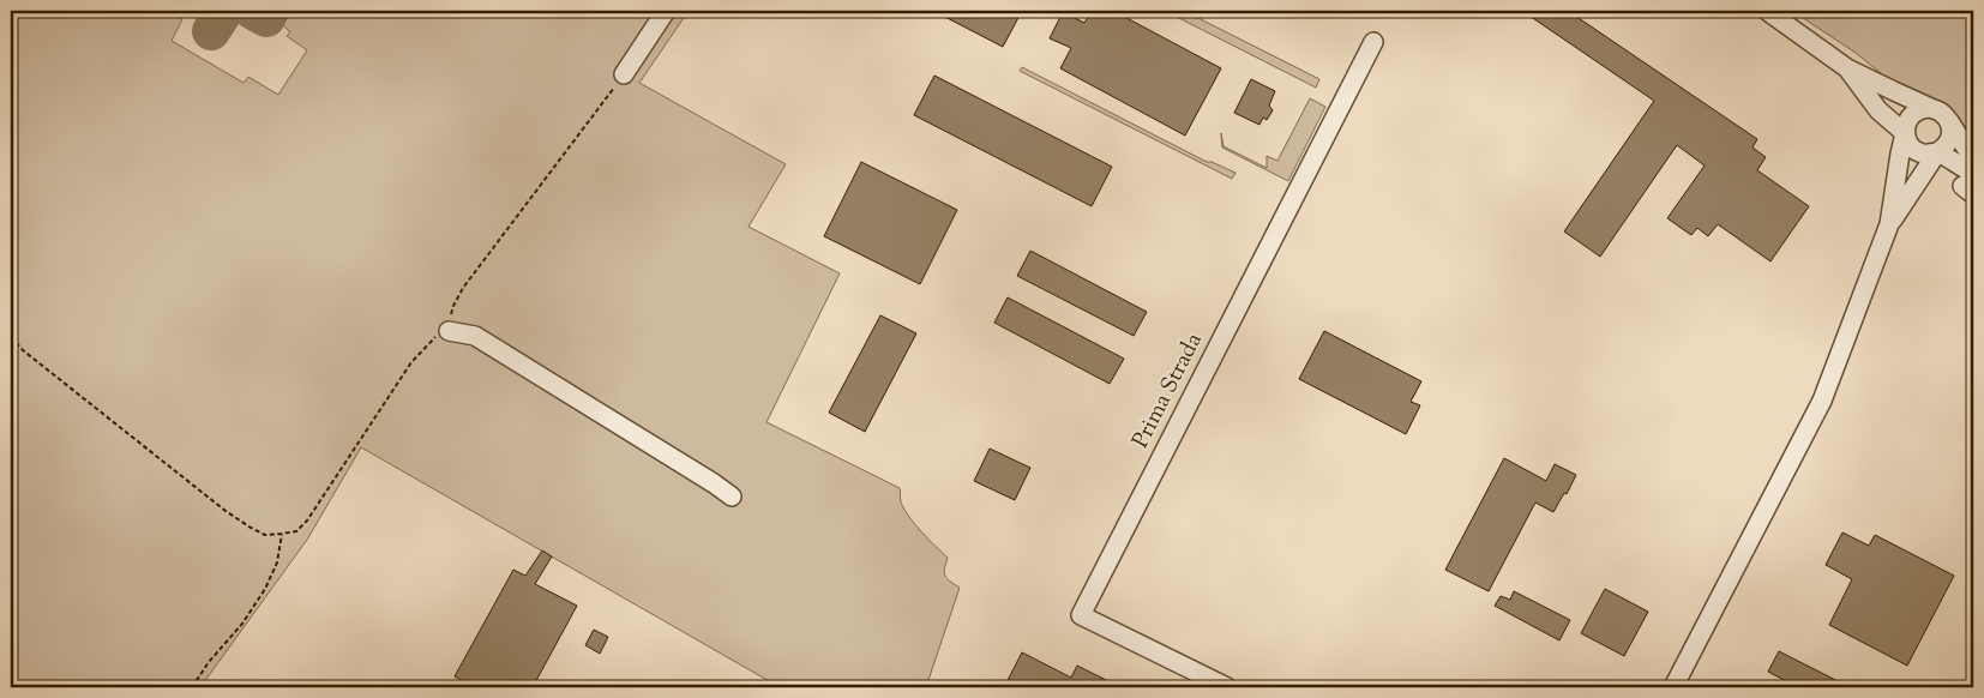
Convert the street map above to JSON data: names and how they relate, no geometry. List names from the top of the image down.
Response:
{
  "streets": {
    "street": ["Prima Strada"]
  }
}
